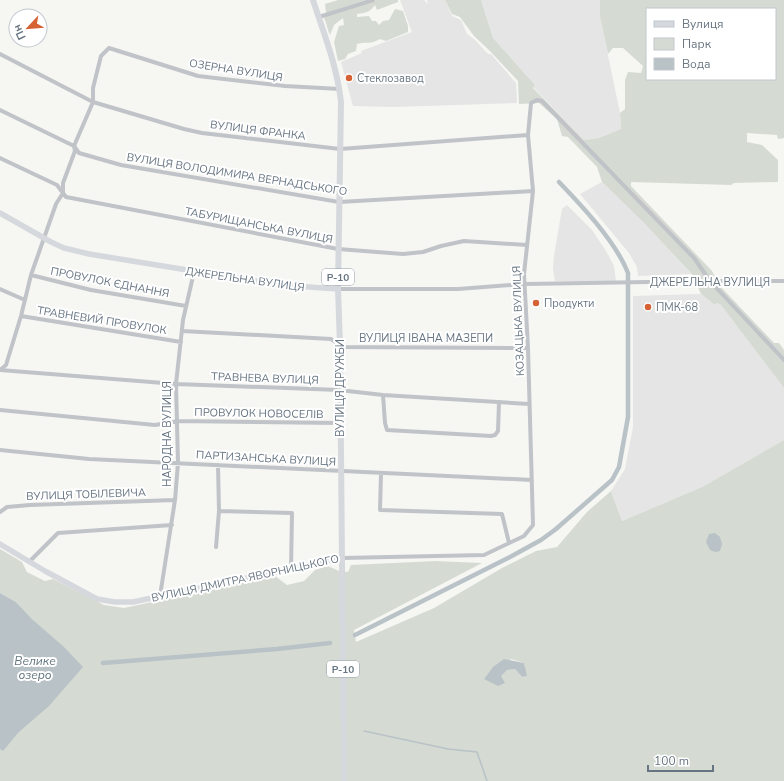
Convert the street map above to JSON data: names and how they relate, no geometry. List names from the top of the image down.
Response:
{
  "streets": {
    "main road": [
      "Р-10",
      "ДЖЕРЕЛЬНА ВУЛИЦЯ",
      "ВУЛИЦЯ ДРУЖБИ",
      "ВУЛИЦЯ ДМИТРА ЯВОРНИЦЬКОГО"
    ],
    "street": [
      "ОЗЕРНА ВУЛИЦЯ",
      "ВУЛИЦЯ ФРАНКА",
      "ВУЛИЦЯ ВОЛОДИМИРА ВЕРНАДСЬКОГО",
      "ТАБУРИЩАНСЬКА ВУЛИЦЯ",
      "ПРОВУЛОК ЄДНАННЯ",
      "ТРАВНЕВИЙ ПРОВУЛОК",
      "КОЗАЦЬКА ВУЛИЦЯ",
      "ВУЛИЦЯ ІВАНА МАЗЕПИ",
      "ТРАВНЕВА ВУЛИЦЯ",
      "ПРОВУЛОК НОВОСЕЛІВ",
      "НАРОДНА ВУЛИЦЯ",
      "ПАРТИЗАНСЬКА ВУЛИЦЯ",
      "ВУЛИЦЯ ТОБІЛЕВИЧА"
    ]
  },
  "crossings": [
    ["ОЗЕРНА ВУЛИЦЯ", "ВУЛИЦЯ ФРАНКА"],
    ["ОЗЕРНА ВУЛИЦЯ", "ВУЛИЦЯ ДРУЖБИ"],
    ["ВУЛИЦЯ ФРАНКА", "КОЗАЦЬКА ВУЛИЦЯ"],
    ["ВУЛИЦЯ ФРАНКА", "ВУЛИЦЯ ДРУЖБИ"],
    ["ВУЛИЦЯ ВОЛОДИМИРА ВЕРНАДСЬКОГО", "КОЗАЦЬКА ВУЛИЦЯ"],
    ["ВУЛИЦЯ ВОЛОДИМИРА ВЕРНАДСЬКОГО", "ВУЛИЦЯ ДРУЖБИ"],
    ["ТАБУРИЩАНСЬКА ВУЛИЦЯ", "КОЗАЦЬКА ВУЛИЦЯ"],
    ["ТАБУРИЩАНСЬКА ВУЛИЦЯ", "ВУЛИЦЯ ДРУЖБИ"],
    ["ДЖЕРЕЛЬНА ВУЛИЦЯ", "КОЗАЦЬКА ВУЛИЦЯ"],
    ["ДЖЕРЕЛЬНА ВУЛИЦЯ", "ВУЛИЦЯ ДРУЖБИ"],
    ["ДЖЕРЕЛЬНА ВУЛИЦЯ", "НАРОДНА ВУЛИЦЯ"],
    ["ПРОВУЛОК ЄДНАННЯ", "НАРОДНА ВУЛИЦЯ"],
    ["ТРАВНЕВИЙ ПРОВУЛОК", "НАРОДНА ВУЛИЦЯ"],
    ["КОЗАЦЬКА ВУЛИЦЯ", "ВУЛИЦЯ ІВАНА МАЗЕПИ"],
    ["КОЗАЦЬКА ВУЛИЦЯ", "ТРАВНЕВА ВУЛИЦЯ"],
    ["КОЗАЦЬКА ВУЛИЦЯ", "ПАРТИЗАНСЬКА ВУЛИЦЯ"],
    ["КОЗАЦЬКА ВУЛИЦЯ", "ВУЛИЦЯ ДМИТРА ЯВОРНИЦЬКОГО"],
    ["ВУЛИЦЯ ІВАНА МАЗЕПИ", "ВУЛИЦЯ ДРУЖБИ"],
    ["ВУЛИЦЯ ІВАНА МАЗЕПИ", "НАРОДНА ВУЛИЦЯ"],
    ["ТРАВНЕВА ВУЛИЦЯ", "ВУЛИЦЯ ДРУЖБИ"],
    ["ТРАВНЕВА ВУЛИЦЯ", "НАРОДНА ВУЛИЦЯ"],
    ["ВУЛИЦЯ ДРУЖБИ", "ПРОВУЛОК НОВОСЕЛІВ"],
    ["ВУЛИЦЯ ДРУЖБИ", "ПАРТИЗАНСЬКА ВУЛИЦЯ"],
    ["ВУЛИЦЯ ДРУЖБИ", "ВУЛИЦЯ ДМИТРА ЯВОРНИЦЬКОГО"],
    ["ПРОВУЛОК НОВОСЕЛІВ", "НАРОДНА ВУЛИЦЯ"],
    ["НАРОДНА ВУЛИЦЯ", "ПАРТИЗАНСЬКА ВУЛИЦЯ"],
    ["НАРОДНА ВУЛИЦЯ", "ВУЛИЦЯ ТОБІЛЕВИЧА"],
    ["НАРОДНА ВУЛИЦЯ", "ВУЛИЦЯ ДМИТРА ЯВОРНИЦЬКОГО"]
  ],
  "water": ["Велике озеро"],
  "places": ["Стеклозавод", "Продукти", "ПМК-68"],
  "legend": ["Вулиця", "Парк", "Вода"],
  "scale_bar": "100 m",
  "north": "bottom left"
}
